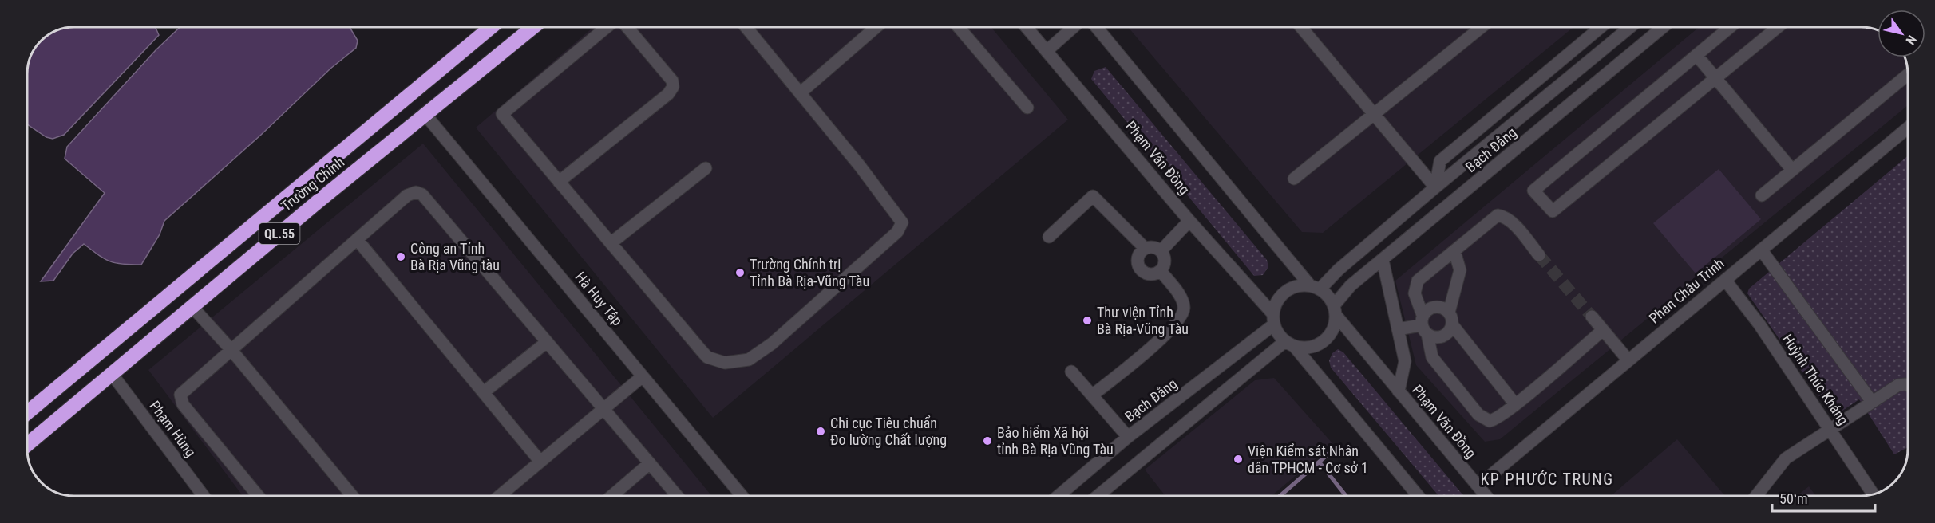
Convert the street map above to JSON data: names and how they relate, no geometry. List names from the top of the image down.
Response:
{
  "streets": {
    "highway": ["Trường Chinh", "QL.55"],
    "street": [
      "Bạch Đằng",
      "Phạm Văn Đồng",
      "Phan Châu Trinh",
      "Hà Huy Tập",
      "Huỳnh Thúc Kháng",
      "Phạm Hùng"
    ]
  },
  "crossings": [
    ["Bạch Đằng", "Phạm Văn Đồng"],
    ["Phạm Văn Đồng", "Phan Châu Trinh"],
    ["Trường Chinh", "Hà Huy Tập"],
    ["Trường Chinh", "Phạm Hùng"],
    ["Phan Châu Trinh", "Huỳnh Thúc Kháng"]
  ],
  "districts": ["KP PHƯỚC TRUNG"],
  "places": [
    "Công an Tỉnh Bà Rịa Vũng tàu",
    "Trường Chính trị Tỉnh Bà Rịa-Vũng Tàu",
    "Thư viện Tỉnh Bà Rịa-Vũng Tàu",
    "Chi cục Tiêu chuẩn Đo lường Chất lượng",
    "Bảo hiểm Xã hội tỉnh Bà Rịa Vũng Tàu",
    "Viện Kiểm sát Nhân dân TPHCM - Cơ sở 1"
  ],
  "scale_bar": "50 m",
  "north": "bottom right"
}
